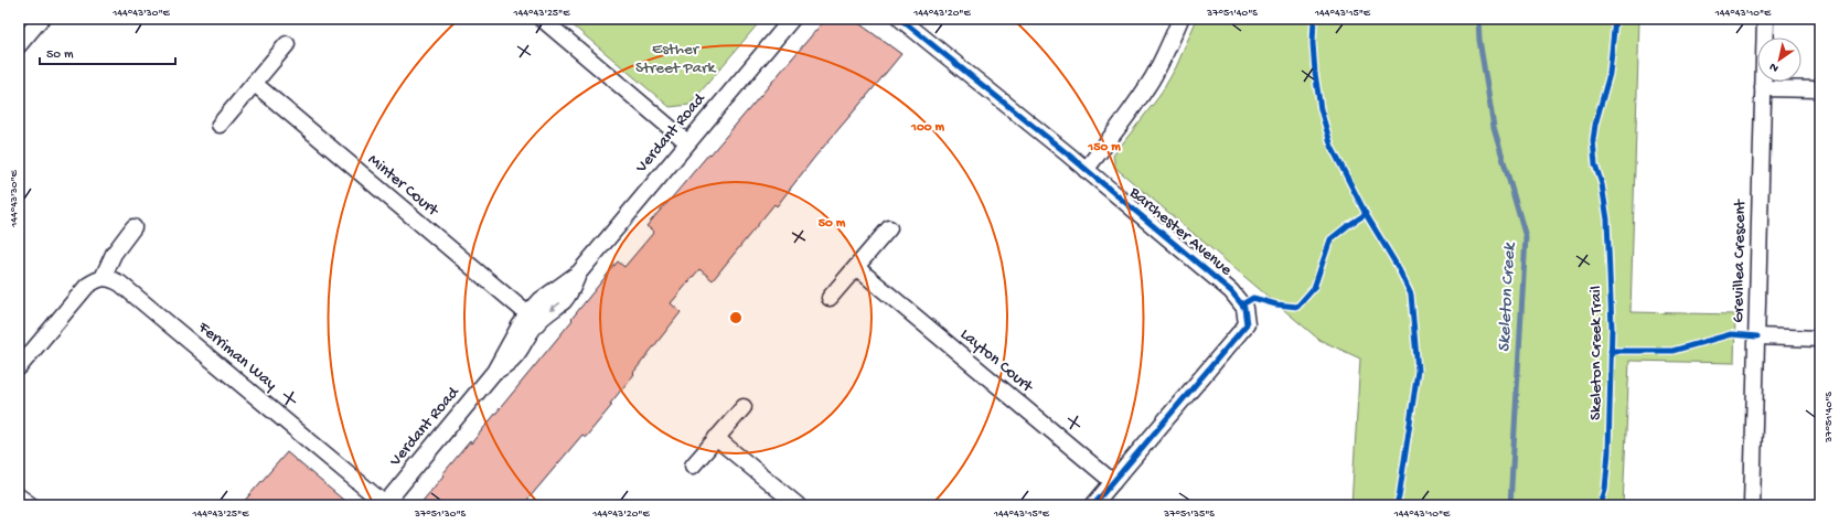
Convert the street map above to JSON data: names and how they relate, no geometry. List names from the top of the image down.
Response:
{
  "streets": {
    "street": [
      "Verdant Road",
      "Minter Court",
      "Barchester Avenue",
      "Grevillea Crescent",
      "Ferriman Way",
      "Layton Court"
    ],
    "cycle path": ["Skeleton Creek Trail"]
  },
  "crossings": [
    ["Verdant Road", "Minter Court"],
    ["Verdant Road", "Ferriman Way"],
    ["Barchester Avenue", "Layton Court"]
  ],
  "water": ["Skeleton Creek"],
  "parks": ["Esther Street Park"],
  "scale_bar": "50 m",
  "north": "bottom left",
  "coordinates": [
    "144°43'30\"E",
    "144°43'25\"E",
    "144°43'20\"E",
    "37°51'40\"S",
    "144°43'15\"E",
    "144°43'10\"E",
    "37°51'30\"S",
    "37°51'35\"S"
  ],
  "rings": ["100 m", "150 m", "50 m"]
}
